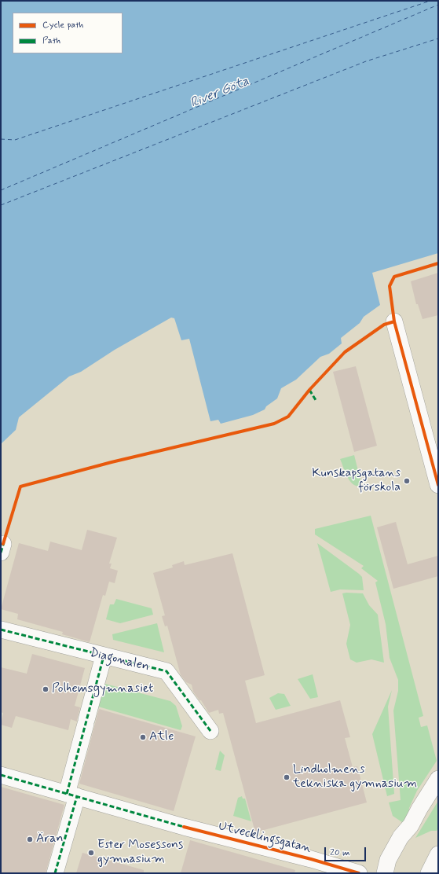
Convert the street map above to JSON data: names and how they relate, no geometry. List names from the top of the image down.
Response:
{
  "streets": {
    "street": ["Diagonalen", "Utvecklingsgatan"]
  },
  "water": ["River Göta"],
  "places": [
    "Kunskapsgatans förskola",
    "Polhemsgymnasiet",
    "Atle",
    "Lindholmens tekniska gymnasium",
    "Äran",
    "Ester Mosessons gymnasium"
  ],
  "legend": ["Cycle path", "Path"],
  "scale_bar": "20 m"
}
